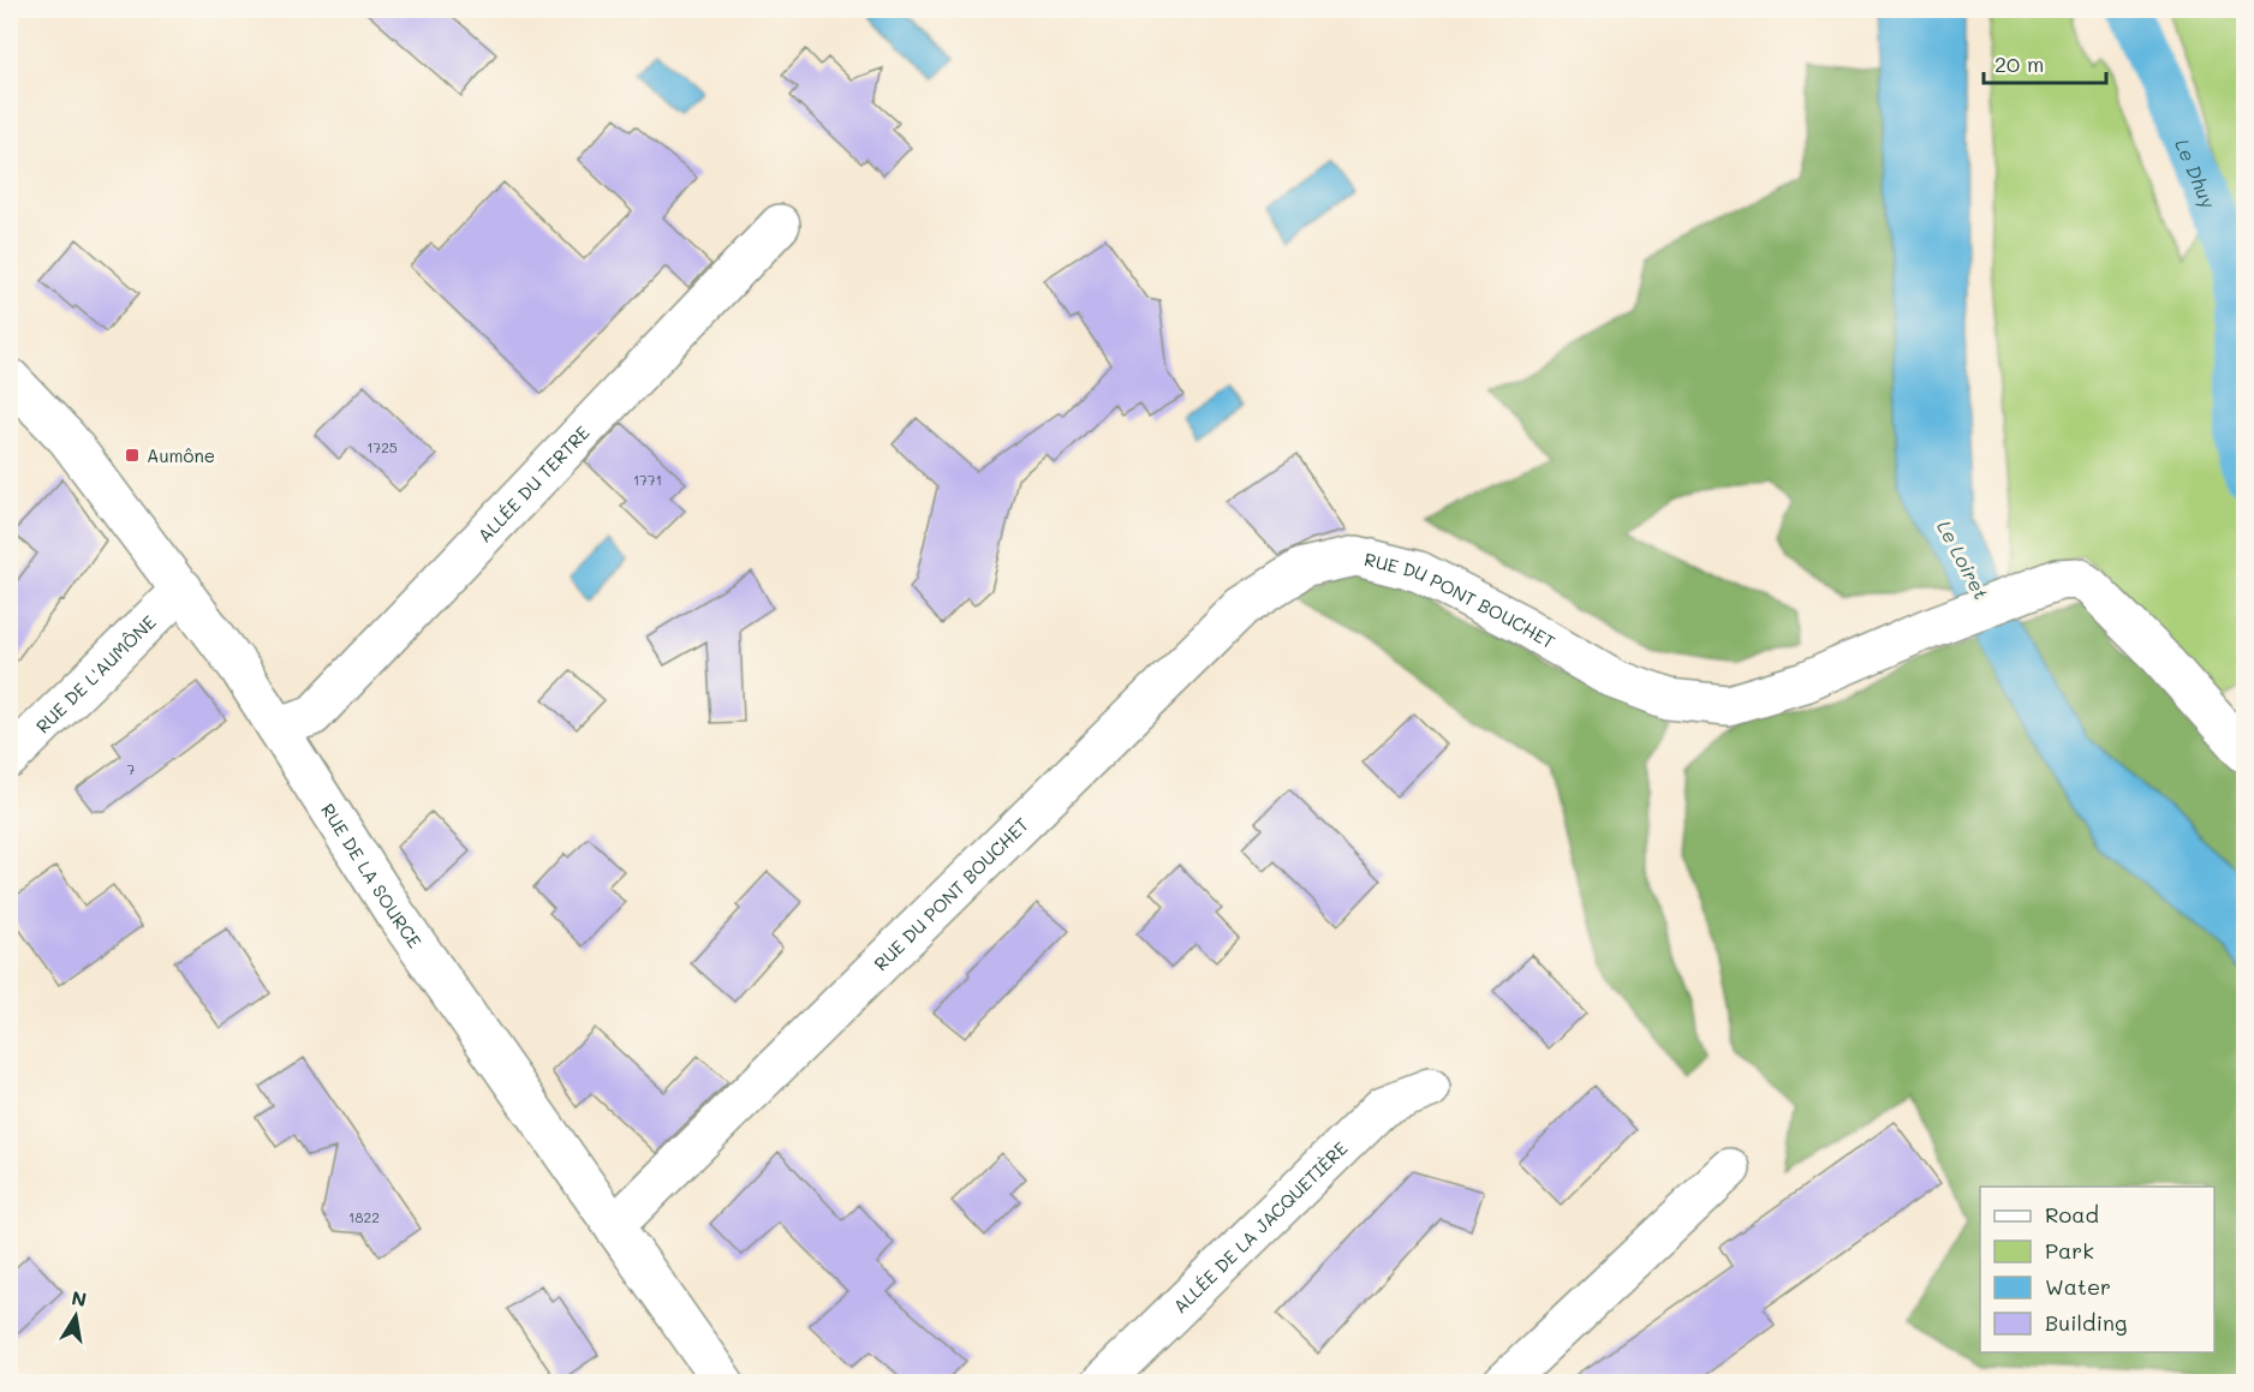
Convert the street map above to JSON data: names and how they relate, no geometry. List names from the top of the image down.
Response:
{
  "streets": {
    "street": [
      "ALLÉE DU TERTRE",
      "RUE DU PONT BOUCHET",
      "RUE DE L'AUMÔNE",
      "RUE DE LA SOURCE",
      "ALLÉE DE LA JACQUETIÈRE"
    ]
  },
  "crossings": [
    ["ALLÉE DU TERTRE", "RUE DE LA SOURCE"],
    ["RUE DU PONT BOUCHET", "RUE DE LA SOURCE"],
    ["RUE DE L'AUMÔNE", "RUE DE LA SOURCE"]
  ],
  "water": ["Le Dhuy", "Le Loiret"],
  "places": {
    "transit": ["Aumône"]
  },
  "house_numbers": [
    "1725",
    "1771",
    "7",
    "1822"
  ],
  "legend": [
    "Road",
    "Park",
    "Water",
    "Building"
  ],
  "scale_bar": "20 m",
  "north": "top"
}
